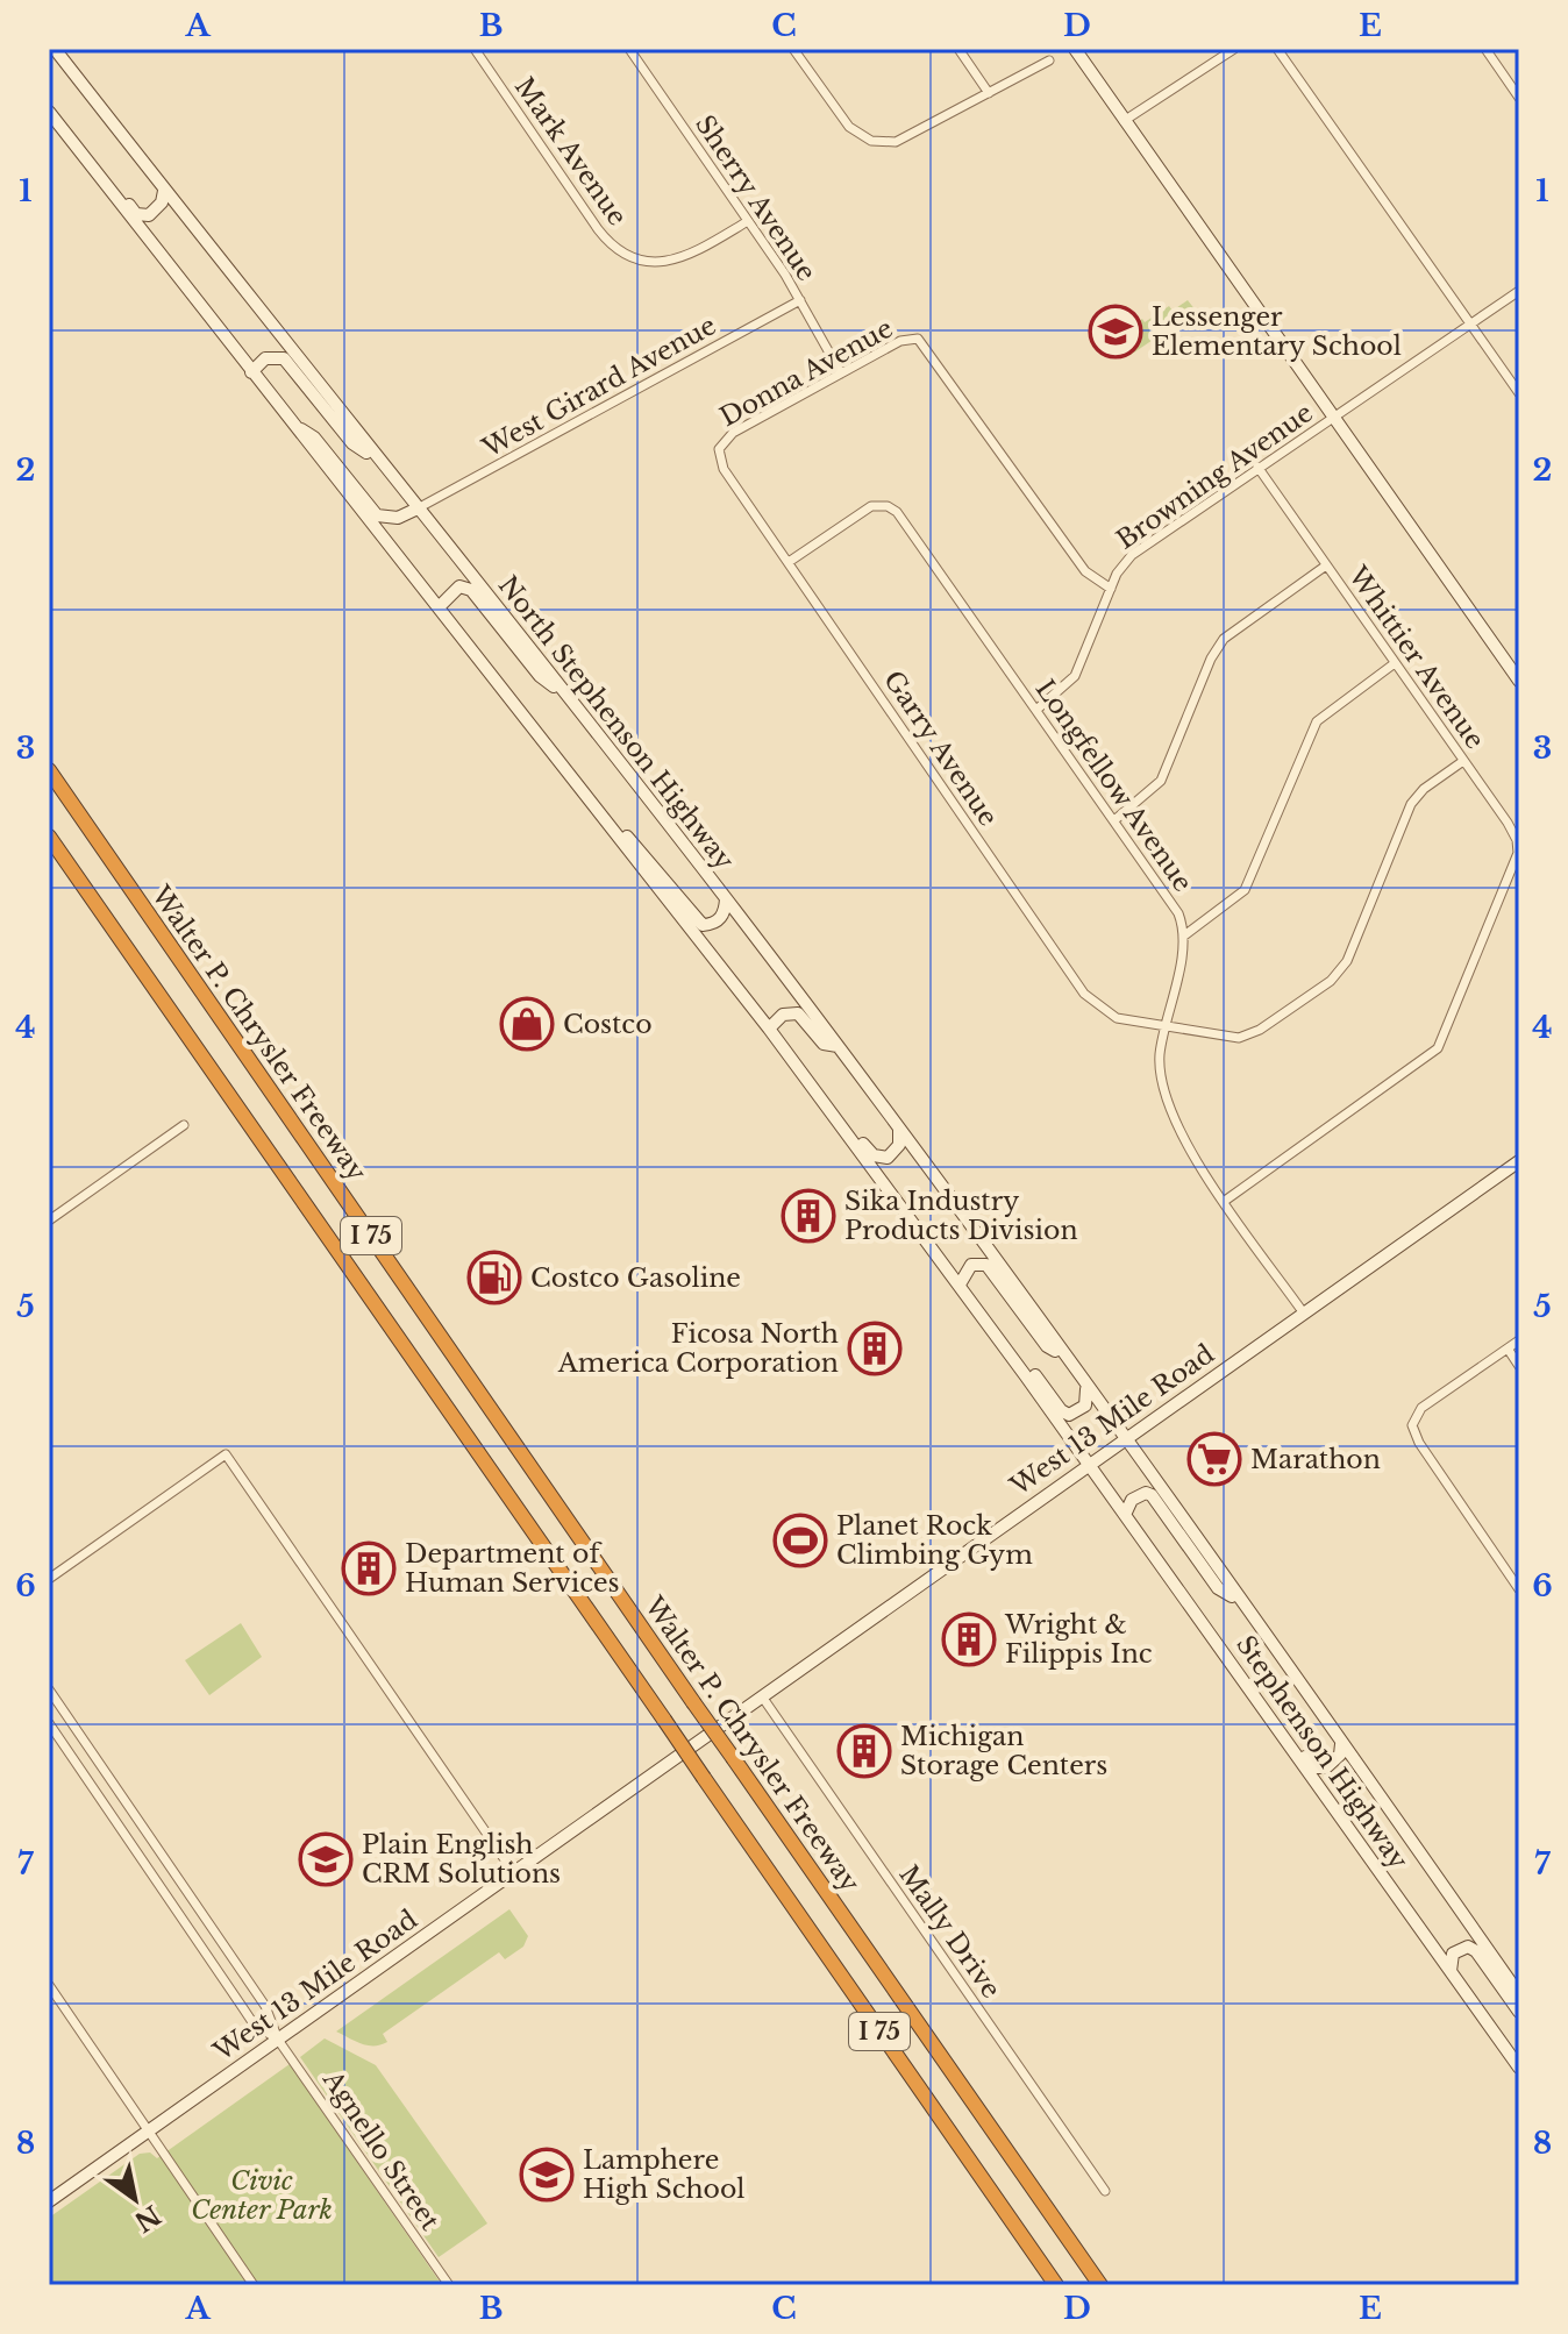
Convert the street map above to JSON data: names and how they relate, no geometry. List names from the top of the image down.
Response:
{
  "streets": {
    "highway": ["Walter P. Chrysler Freeway", "I 75"],
    "main road": ["North Stephenson Highway", "West 13 Mile Road", "Stephenson Highway"],
    "street": [
      "Mark Avenue",
      "Sherry Avenue",
      "Donna Avenue",
      "West Girard Avenue",
      "Browning Avenue",
      "Whittier Avenue",
      "Garry Avenue",
      "Longfellow Avenue",
      "Mally Drive",
      "Agnello Street"
    ]
  },
  "crossings": [
    ["Mark Avenue", "Sherry Avenue"],
    ["Sherry Avenue", "Donna Avenue"],
    ["Sherry Avenue", "West Girard Avenue"],
    ["Donna Avenue", "Browning Avenue"],
    ["Donna Avenue", "Garry Avenue"],
    ["West Girard Avenue", "North Stephenson Highway"],
    ["Browning Avenue", "Whittier Avenue"],
    ["Browning Avenue", "Longfellow Avenue"],
    ["Whittier Avenue", "Garry Avenue"],
    ["North Stephenson Highway", "West 13 Mile Road"],
    ["North Stephenson Highway", "Stephenson Highway"],
    ["Garry Avenue", "Longfellow Avenue"],
    ["West 13 Mile Road", "Stephenson Highway"],
    ["West 13 Mile Road", "Mally Drive"],
    ["West 13 Mile Road", "Agnello Street"]
  ],
  "parks": ["Civic Center Park"],
  "places": {
    "school or university": ["Lessenger Elementary School", "Plain English CRM Solutions", "Lamphere High School"],
    "shop": ["Costco"],
    "building": [
      "Sika Industry Products Division",
      "Ficosa North America Corporation",
      "Department of Human Services",
      "Wright & Filippis Inc",
      "Michigan Storage Centers"
    ],
    "fuel station": ["Costco Gasoline"],
    "supermarket": ["Marathon"],
    "sports": ["Planet Rock Climbing Gym"]
  },
  "north": "bottom right",
  "grid": {
    "columns": [
      "A",
      "B",
      "C",
      "D",
      "E"
    ],
    "rows": [
      "1",
      "2",
      "3",
      "4",
      "5",
      "6",
      "7",
      "8"
    ]
  }
}
